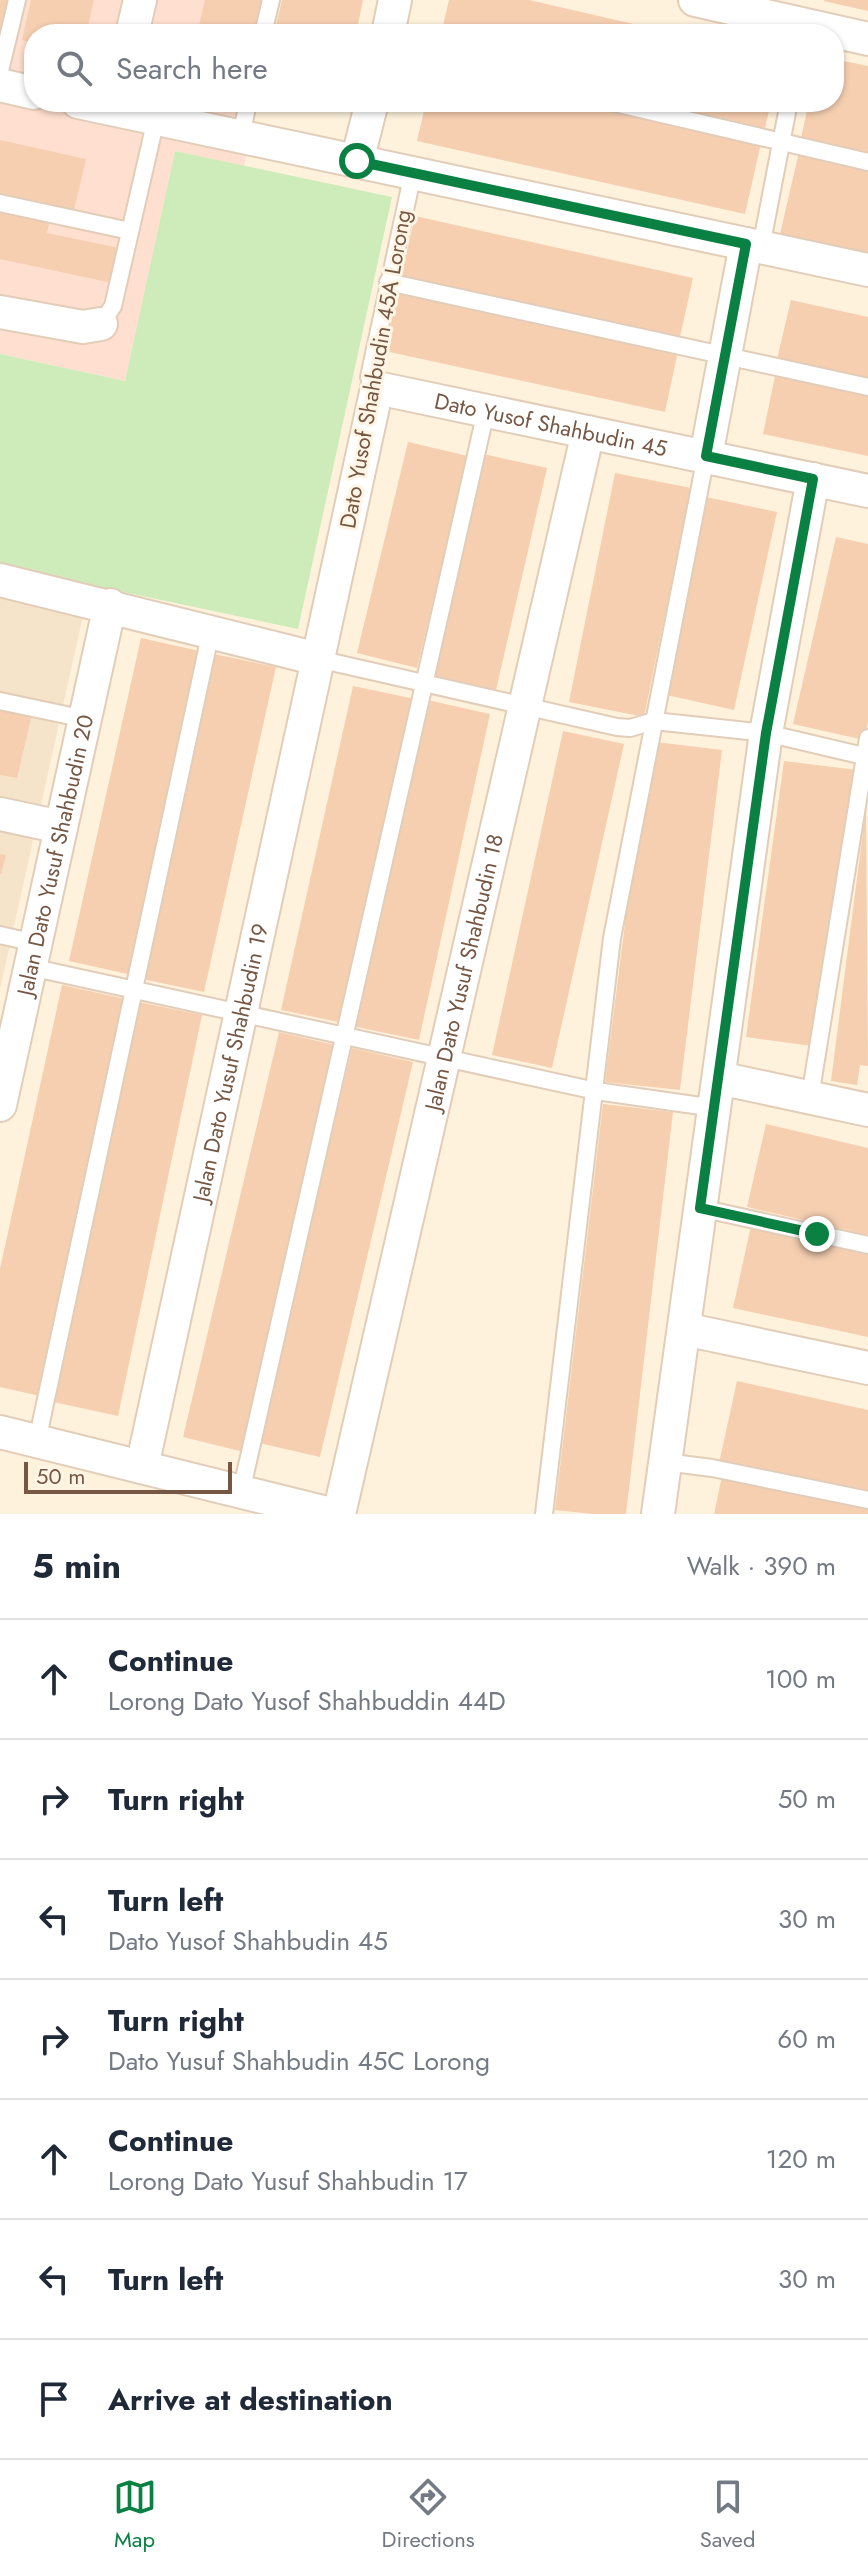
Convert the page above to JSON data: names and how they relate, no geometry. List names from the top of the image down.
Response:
{
  "streets": {
    "street": [
      "Dato Yusof Shahbudin 45A Lorong",
      "Dato Yusof Shahbudin 45",
      "Jalan Dato Yusuf Shahbudin 20",
      "Jalan Dato Yusuf Shahbudin 18",
      "Jalan Dato Yusuf Shahbudin 19"
    ]
  },
  "crossings": [
    ["Dato Yusof Shahbudin 45A Lorong", "Dato Yusof Shahbudin 45"],
    ["Dato Yusof Shahbudin 45A Lorong", "Jalan Dato Yusuf Shahbudin 19"],
    ["Dato Yusof Shahbudin 45", "Jalan Dato Yusuf Shahbudin 18"]
  ],
  "scale_bar": "50 m",
  "page": {
    "search": "Search here",
    "scale": "50 m",
    "heading": ["5 min", "Walk · 390 m"],
    "list": [
      ["Continue", "Lorong Dato Yusof Shahbuddin 44D", "100 m"],
      ["Turn right", "50 m"],
      ["Turn left", "Dato Yusof Shahbudin 45", "30 m"],
      ["Turn right", "Dato Yusuf Shahbudin 45C Lorong", "60 m"],
      ["Continue", "Lorong Dato Yusuf Shahbudin 17", "120 m"],
      ["Turn left", "30 m"],
      "Arrive at destination"
    ],
    "nav": ["Map", "Directions", "Saved"]
  }
}
